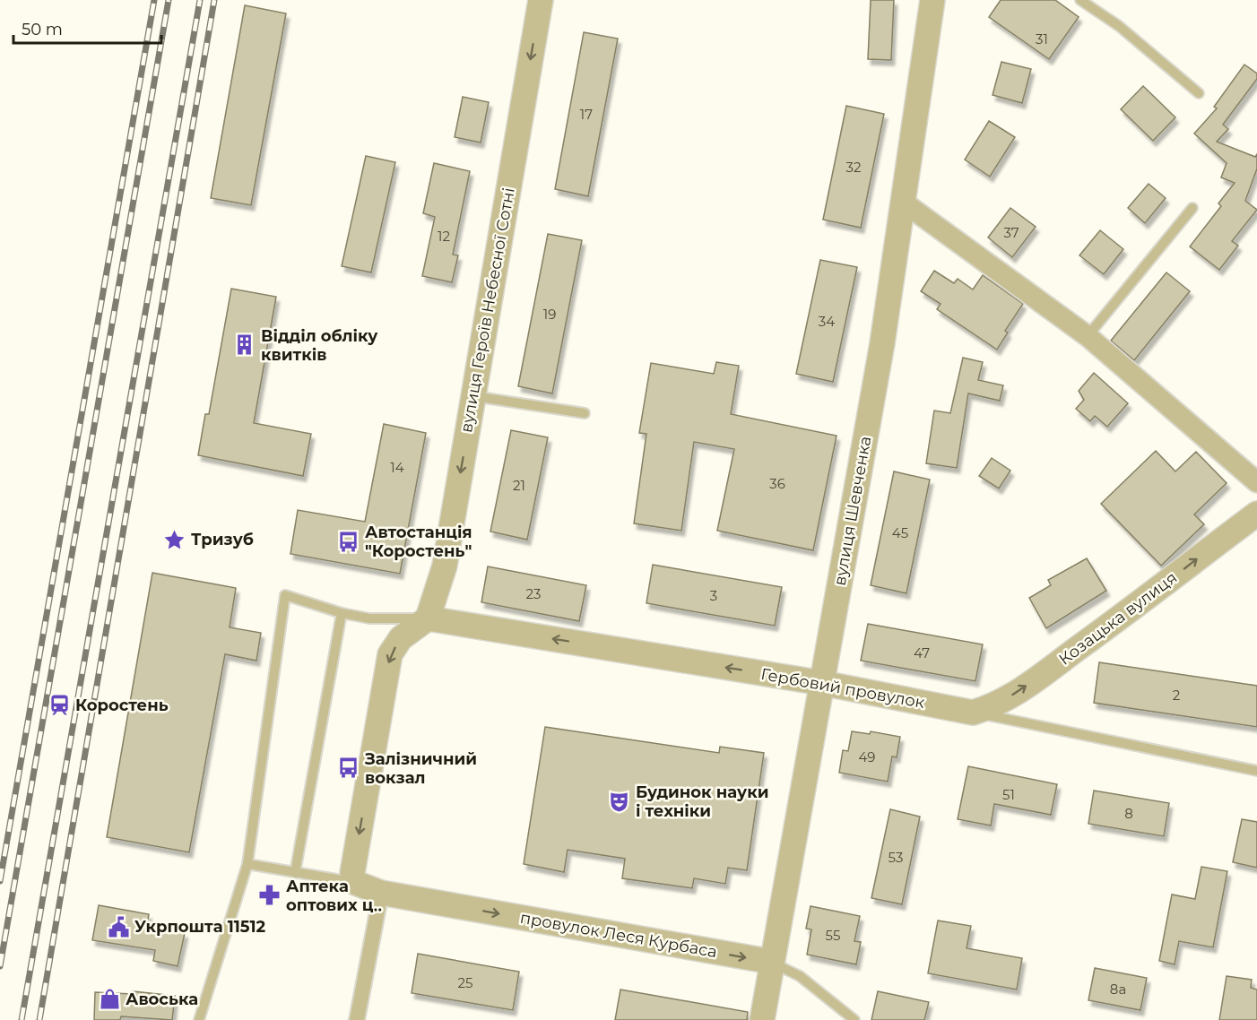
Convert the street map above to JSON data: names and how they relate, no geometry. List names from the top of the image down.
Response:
{
  "streets": {
    "street": [
      "вулиця Героїв Небесної Сотні",
      "вулиця Шевченка",
      "Козацька вулиця",
      "Гербовий провулок",
      "провулок Леся Курбаса"
    ]
  },
  "crossings": [
    ["вулиця Героїв Небесної Сотні", "Гербовий провулок"],
    ["вулиця Шевченка", "Гербовий провулок"],
    ["вулиця Шевченка", "провулок Леся Курбаса"],
    ["Козацька вулиця", "Гербовий провулок"]
  ],
  "one_way": [
    "вулиця Героїв Небесної Сотні",
    "Козацька вулиця",
    "Гербовий провулок",
    "провулок Леся Курбаса"
  ],
  "places": {
    "building": ["Відділ обліку квитків"],
    "place": ["Тризуб"],
    "bus stop": ["Автостанція \"Коростень\"", "Залізничний вокзал"],
    "station": ["Коростень"],
    "theatre": ["Будинок науки і техніки"],
    "pharmacy": ["Аптека оптових ц‥"],
    "public building": ["Укрпошта 11512"],
    "shop": ["Авоська"]
  },
  "house_numbers": [
    "31",
    "17",
    "32",
    "37",
    "12",
    "19",
    "34",
    "14",
    "36",
    "21",
    "45",
    "23",
    "3",
    "47",
    "2",
    "49",
    "51",
    "8",
    "53",
    "55",
    "25",
    "8а"
  ],
  "scale_bar": "50 m"
}
